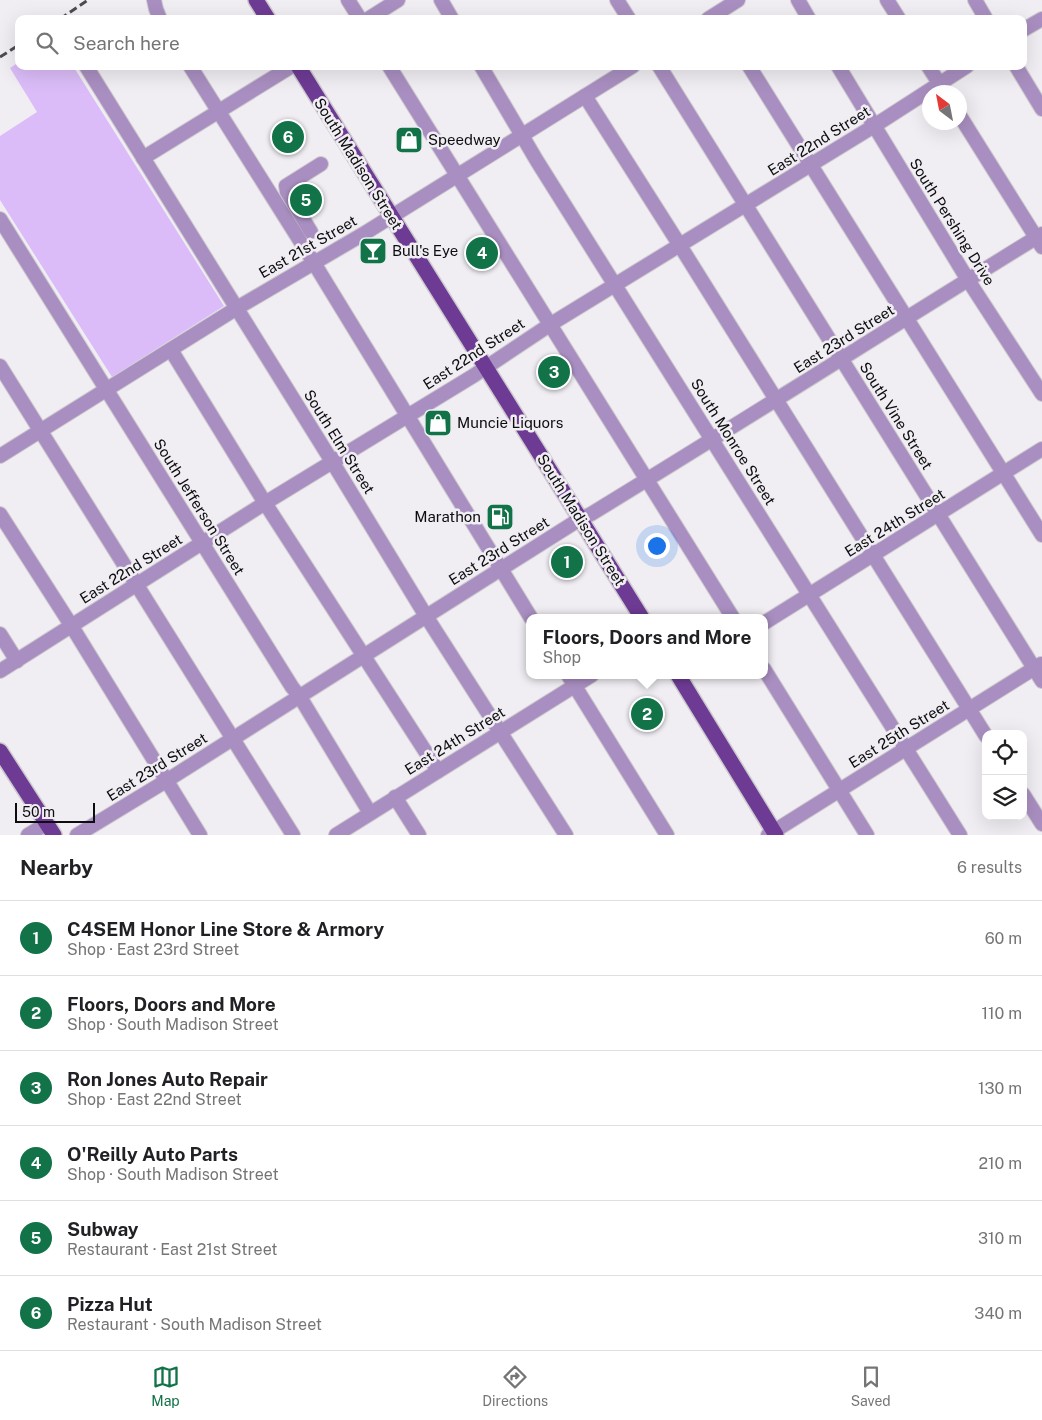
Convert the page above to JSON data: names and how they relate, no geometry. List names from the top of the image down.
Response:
{
  "streets": {
    "main road": ["South Madison Street"],
    "street": [
      "East 22nd Street",
      "South Pershing Drive",
      "East 21st Street",
      "East 23rd Street",
      "South Vine Street",
      "South Elm Street",
      "South Monroe Street",
      "South Jefferson Street",
      "East 24th Street",
      "East 25th Street"
    ]
  },
  "crossings": [
    ["East 22nd Street", "South Madison Street"],
    ["East 22nd Street", "South Pershing Drive"],
    ["East 22nd Street", "South Vine Street"],
    ["East 22nd Street", "South Elm Street"],
    ["East 22nd Street", "South Monroe Street"],
    ["East 22nd Street", "South Jefferson Street"],
    ["South Madison Street", "East 21st Street"],
    ["South Madison Street", "East 23rd Street"],
    ["South Pershing Drive", "East 23rd Street"],
    ["East 21st Street", "South Elm Street"],
    ["East 21st Street", "South Monroe Street"],
    ["East 21st Street", "South Jefferson Street"],
    ["East 23rd Street", "South Vine Street"],
    ["East 23rd Street", "South Elm Street"],
    ["East 23rd Street", "South Monroe Street"],
    ["East 23rd Street", "South Jefferson Street"],
    ["South Vine Street", "East 24th Street"],
    ["South Vine Street", "East 25th Street"],
    ["South Elm Street", "East 24th Street"],
    ["South Monroe Street", "East 24th Street"],
    ["South Monroe Street", "East 25th Street"],
    ["South Jefferson Street", "East 24th Street"]
  ],
  "places": {
    "shop": ["Speedway", "Muncie Liquors"],
    "bar": ["Bull's Eye"],
    "fuel station": ["Marathon"]
  },
  "scale_bar": "50 m",
  "north": "top left",
  "page": {
    "search": "Search here",
    "pins": [
      "6",
      "5",
      "4",
      "3",
      "1",
      "2"
    ],
    "popup": ["Floors, Doors and More", "Shop"],
    "scale": "50 m",
    "heading": ["Nearby", "6 results"],
    "list": [
      {
        "mark": "1",
        "name": "C4SEM Honor Line Store & Armory",
        "note": "Shop · East 23rd Street",
        "value": "60 m"
      },
      {
        "mark": "2",
        "name": "Floors, Doors and More",
        "note": "Shop · South Madison Street",
        "value": "110 m"
      },
      {
        "mark": "3",
        "name": "Ron Jones Auto Repair",
        "note": "Shop · East 22nd Street",
        "value": "130 m"
      },
      {
        "mark": "4",
        "name": "O'Reilly Auto Parts",
        "note": "Shop · South Madison Street",
        "value": "210 m"
      },
      {
        "mark": "5",
        "name": "Subway",
        "note": "Restaurant · East 21st Street",
        "value": "310 m"
      },
      {
        "mark": "6",
        "name": "Pizza Hut",
        "note": "Restaurant · South Madison Street",
        "value": "340 m"
      }
    ],
    "nav": ["Map", "Directions", "Saved"]
  }
}
